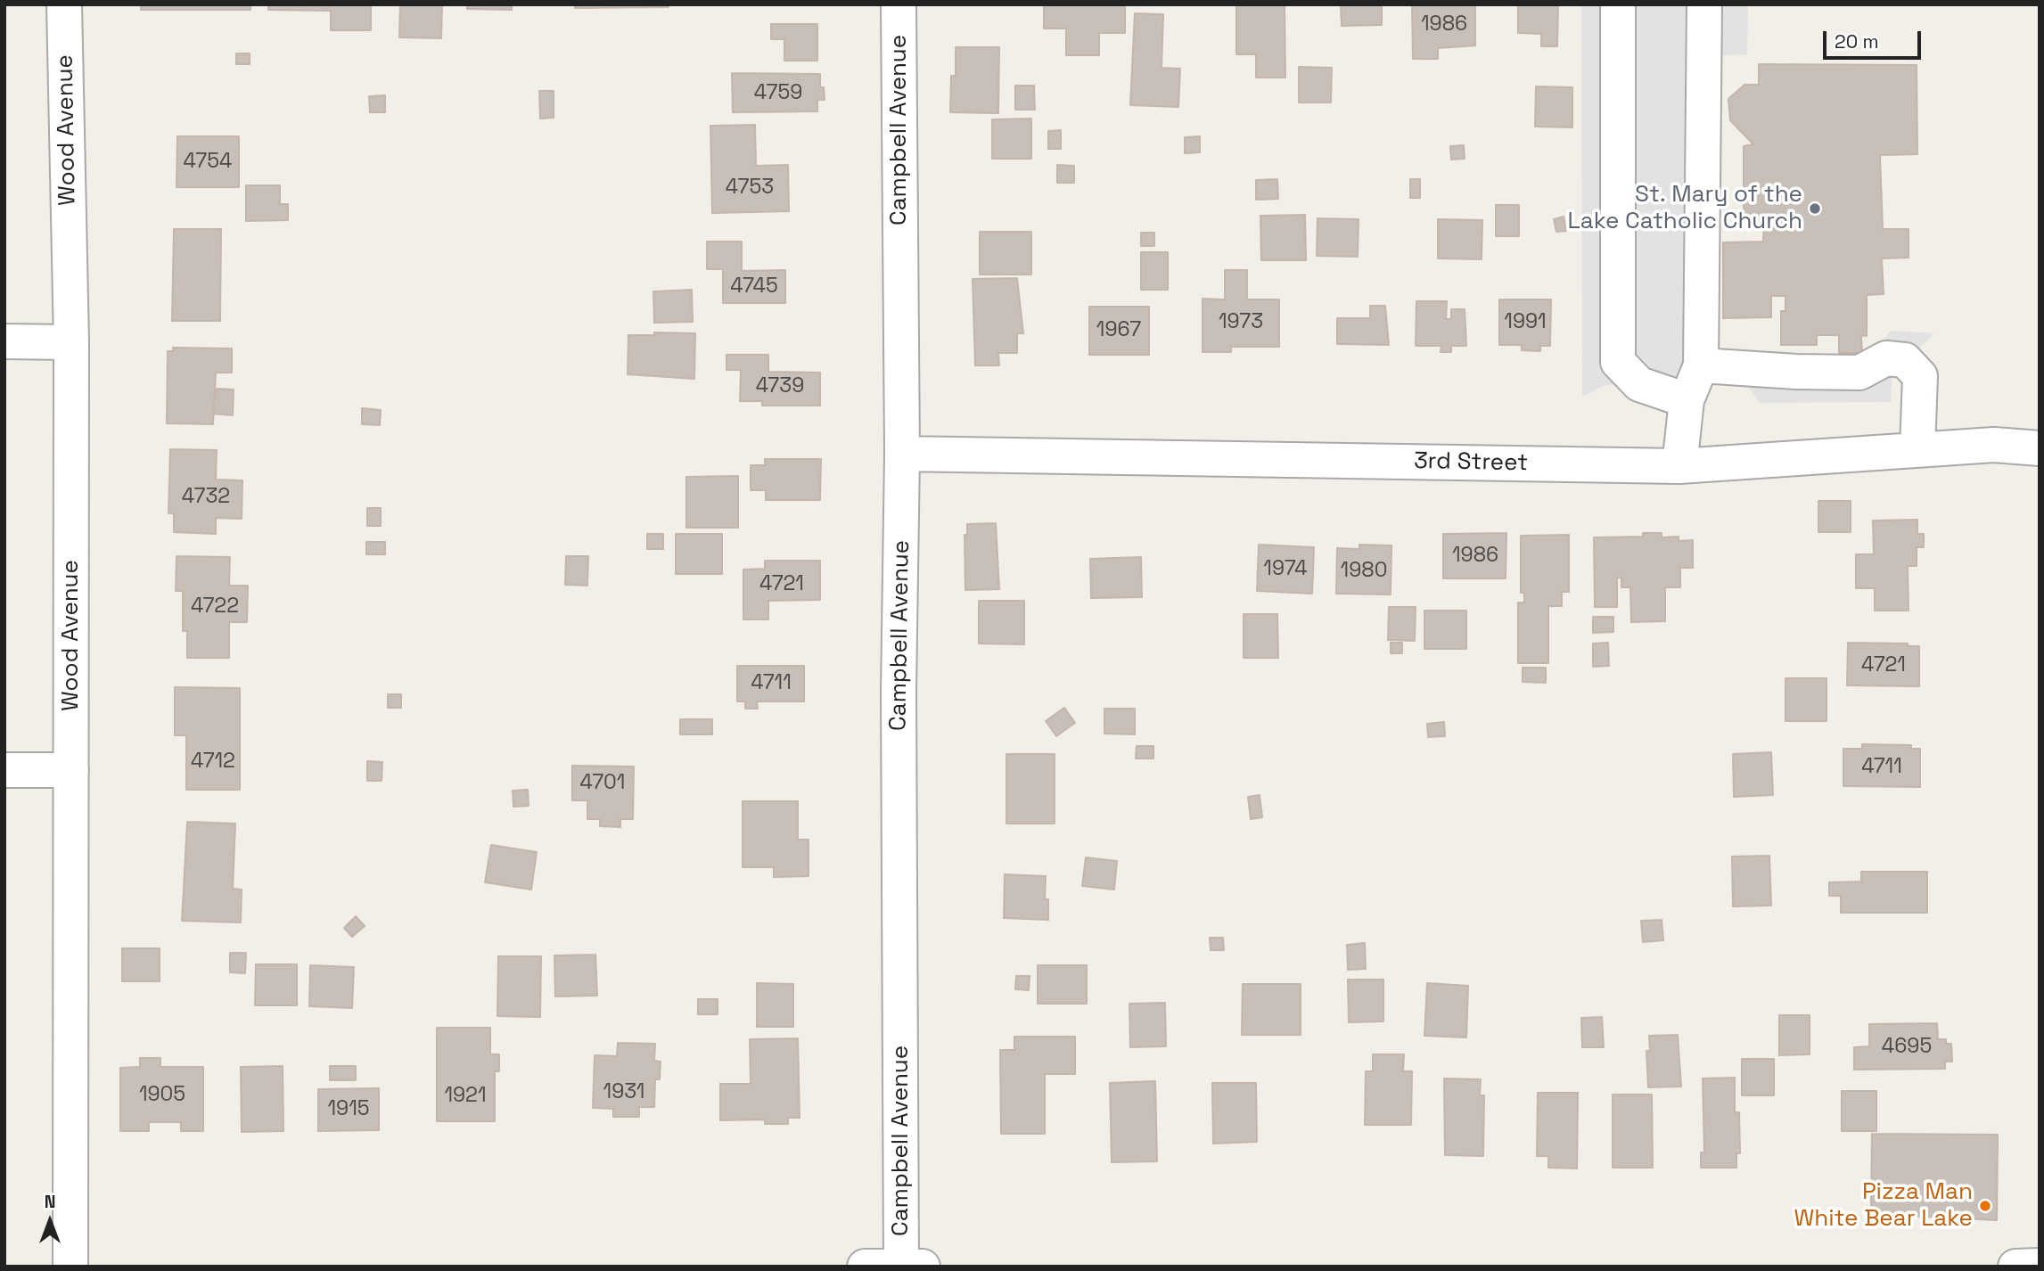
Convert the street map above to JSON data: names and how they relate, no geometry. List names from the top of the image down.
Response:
{
  "streets": {
    "street": ["Wood Avenue", "Campbell Avenue", "3rd Street"]
  },
  "crossings": [
    ["Campbell Avenue", "3rd Street"]
  ],
  "places": ["St. Mary of the Lake Catholic Church", "Pizza Man White Bear Lake"],
  "house_numbers": [
    "1986",
    "4759",
    "4754",
    "4753",
    "4745",
    "1973",
    "1991",
    "1967",
    "4739",
    "4732",
    "1986",
    "1974",
    "1980",
    "4721",
    "4722",
    "4721",
    "4711",
    "4712",
    "4711",
    "4701",
    "4695",
    "1931",
    "1905",
    "1921",
    "1915"
  ],
  "scale_bar": "20 m",
  "north": "top"
}
